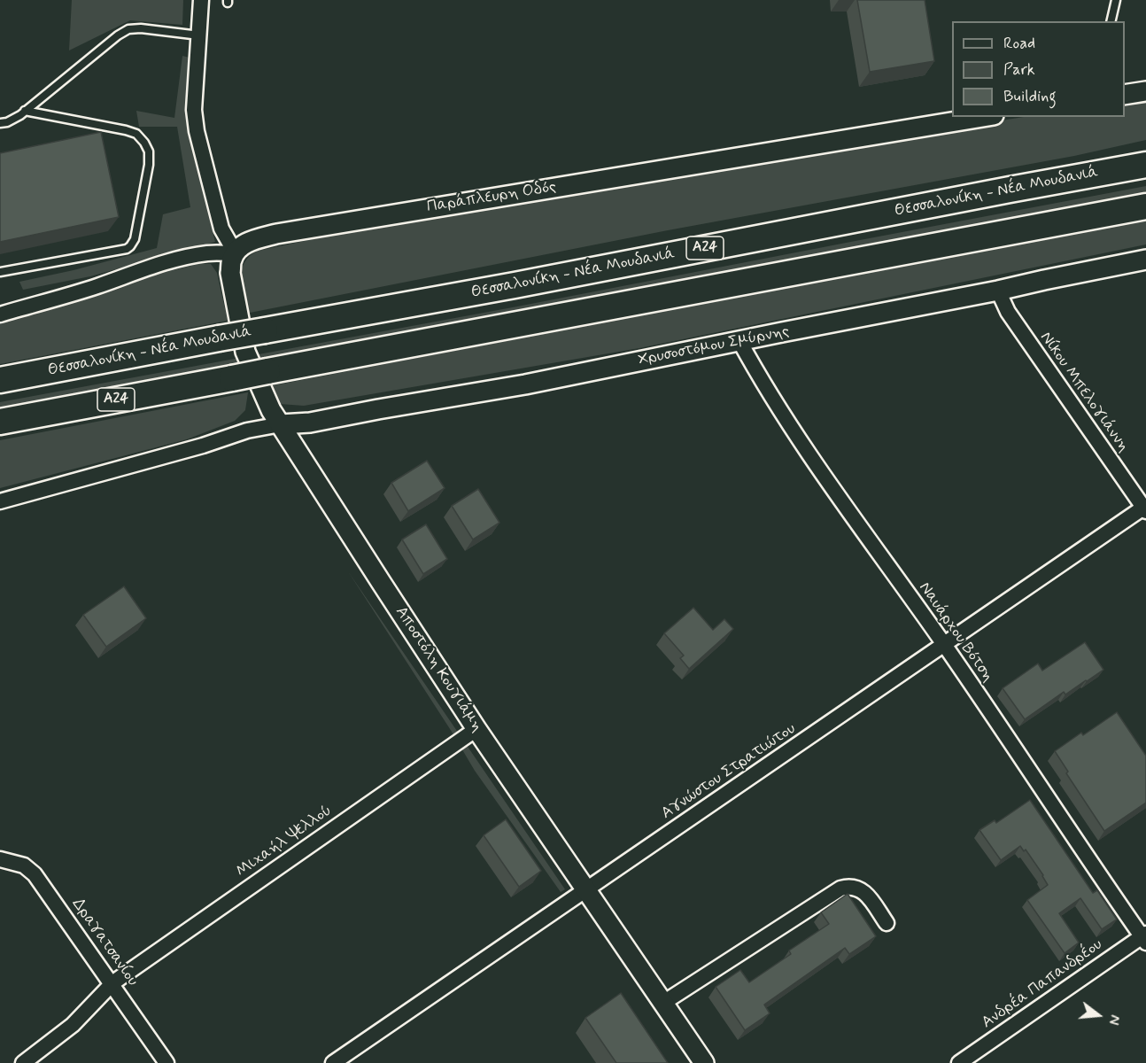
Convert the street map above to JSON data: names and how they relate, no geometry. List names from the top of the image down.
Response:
{
  "streets": {
    "highway": ["Θεσσαλονίκη - Νέα Μουδανιά", "Α24"],
    "street": [
      "Παράπλευρη Οδός",
      "Χρυσοστόμου Σμύρνης",
      "Νίκου Μπελογιάννη",
      "Ναυάρχου Βότση",
      "Αποστόλη Κουγιάμη",
      "Αγνώστου Στρατιώτου",
      "Μιχαήλ Ψελλού",
      "Δραγατσανίου",
      "Ανδρέα Παπανδρέου"
    ]
  },
  "crossings": [
    ["Παράπλευρη Οδός", "Αποστόλη Κουγιάμη"],
    ["Χρυσοστόμου Σμύρνης", "Νίκου Μπελογιάννη"],
    ["Χρυσοστόμου Σμύρνης", "Ναυάρχου Βότση"],
    ["Χρυσοστόμου Σμύρνης", "Αποστόλη Κουγιάμη"],
    ["Νίκου Μπελογιάννη", "Αγνώστου Στρατιώτου"],
    ["Ναυάρχου Βότση", "Αγνώστου Στρατιώτου"],
    ["Ναυάρχου Βότση", "Ανδρέα Παπανδρέου"],
    ["Αποστόλη Κουγιάμη", "Αγνώστου Στρατιώτου"],
    ["Αποστόλη Κουγιάμη", "Μιχαήλ Ψελλού"],
    ["Μιχαήλ Ψελλού", "Δραγατσανίου"]
  ],
  "legend": ["Road", "Park", "Building"],
  "north": "right"
}
